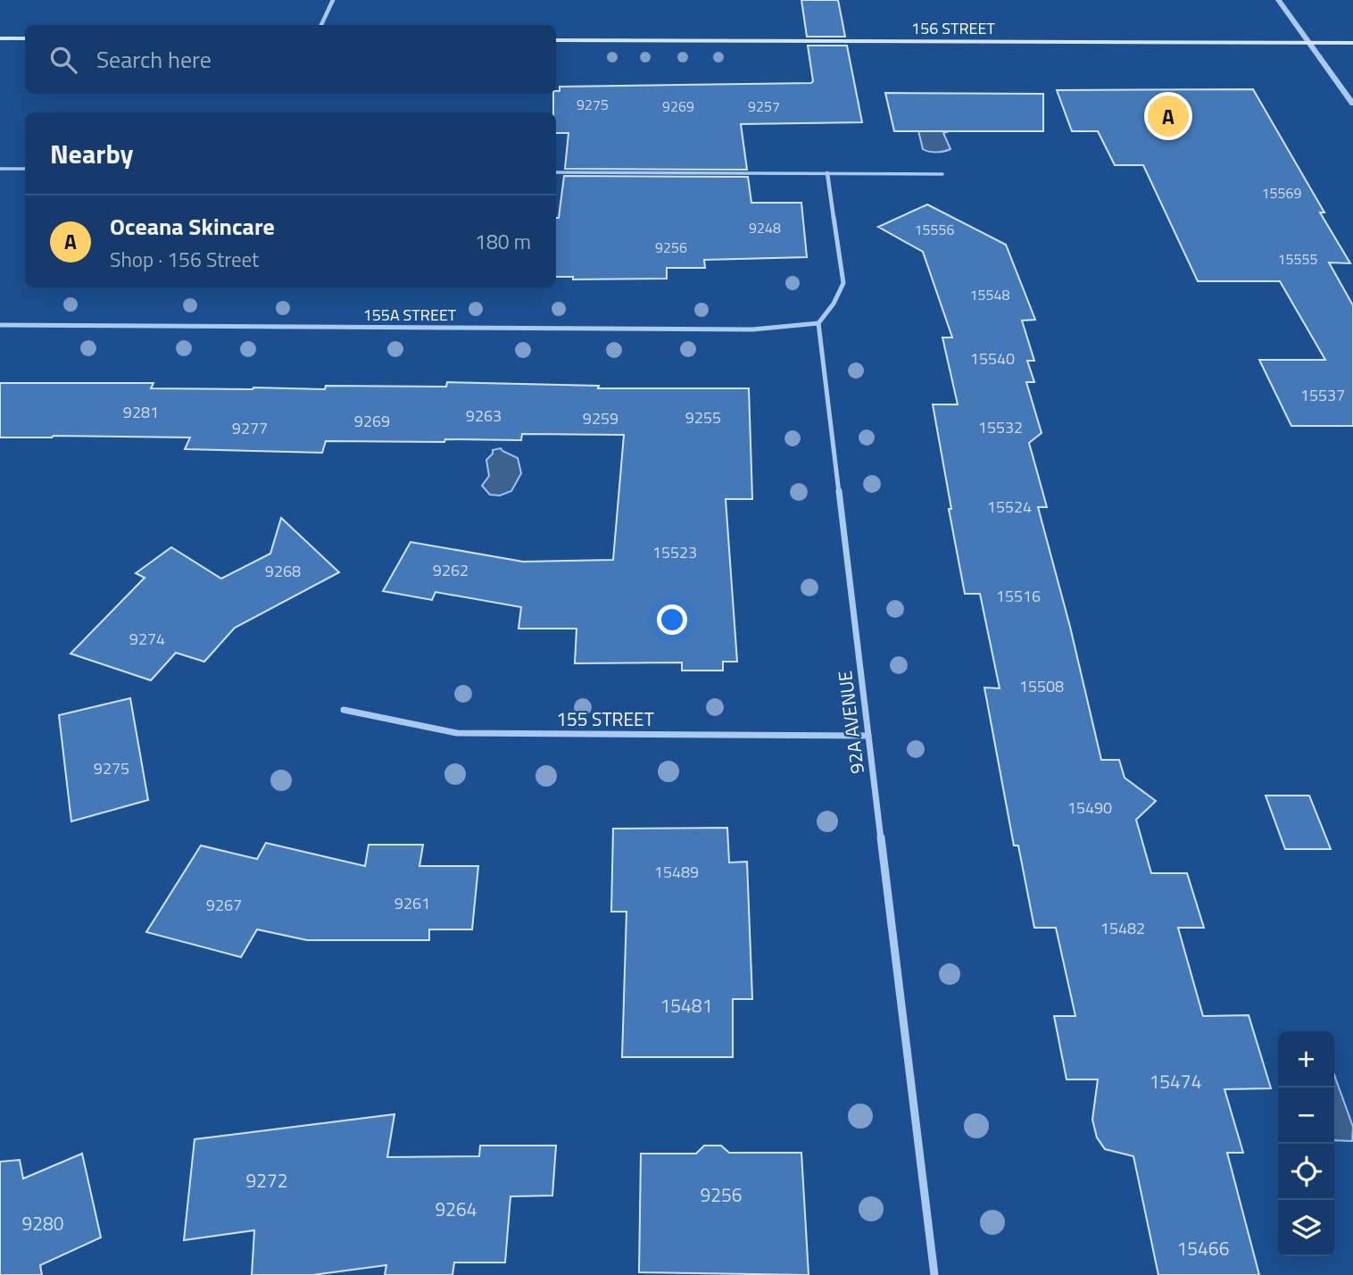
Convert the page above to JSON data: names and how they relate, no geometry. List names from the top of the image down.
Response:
{
  "streets": {
    "main road": ["156 STREET"],
    "street": ["155A STREET", "155 STREET", "92A AVENUE"]
  },
  "crossings": [
    ["155A STREET", "92A AVENUE"],
    ["155 STREET", "92A AVENUE"]
  ],
  "house_numbers": [
    "9275",
    "9269",
    "9257",
    "15569",
    "9248",
    "15556",
    "9256",
    "15555",
    "15548",
    "15540",
    "15537",
    "9281",
    "9263",
    "9255",
    "9259",
    "9269",
    "15532",
    "9277",
    "15524",
    "15523",
    "9262",
    "9268",
    "15516",
    "9274",
    "15508",
    "9275",
    "15490",
    "15489",
    "9261",
    "9267",
    "15482",
    "15481",
    "15474",
    "9272",
    "9256",
    "9264",
    "9280",
    "15466"
  ],
  "page": {
    "search": "Search here",
    "pins": "A",
    "heading": "Nearby",
    "list": [
      {
        "mark": "A",
        "name": "Oceana Skincare",
        "note": "Shop · 156 Street",
        "value": "180 m"
      }
    ],
    "map_buttons": ["+", "−"]
  }
}
